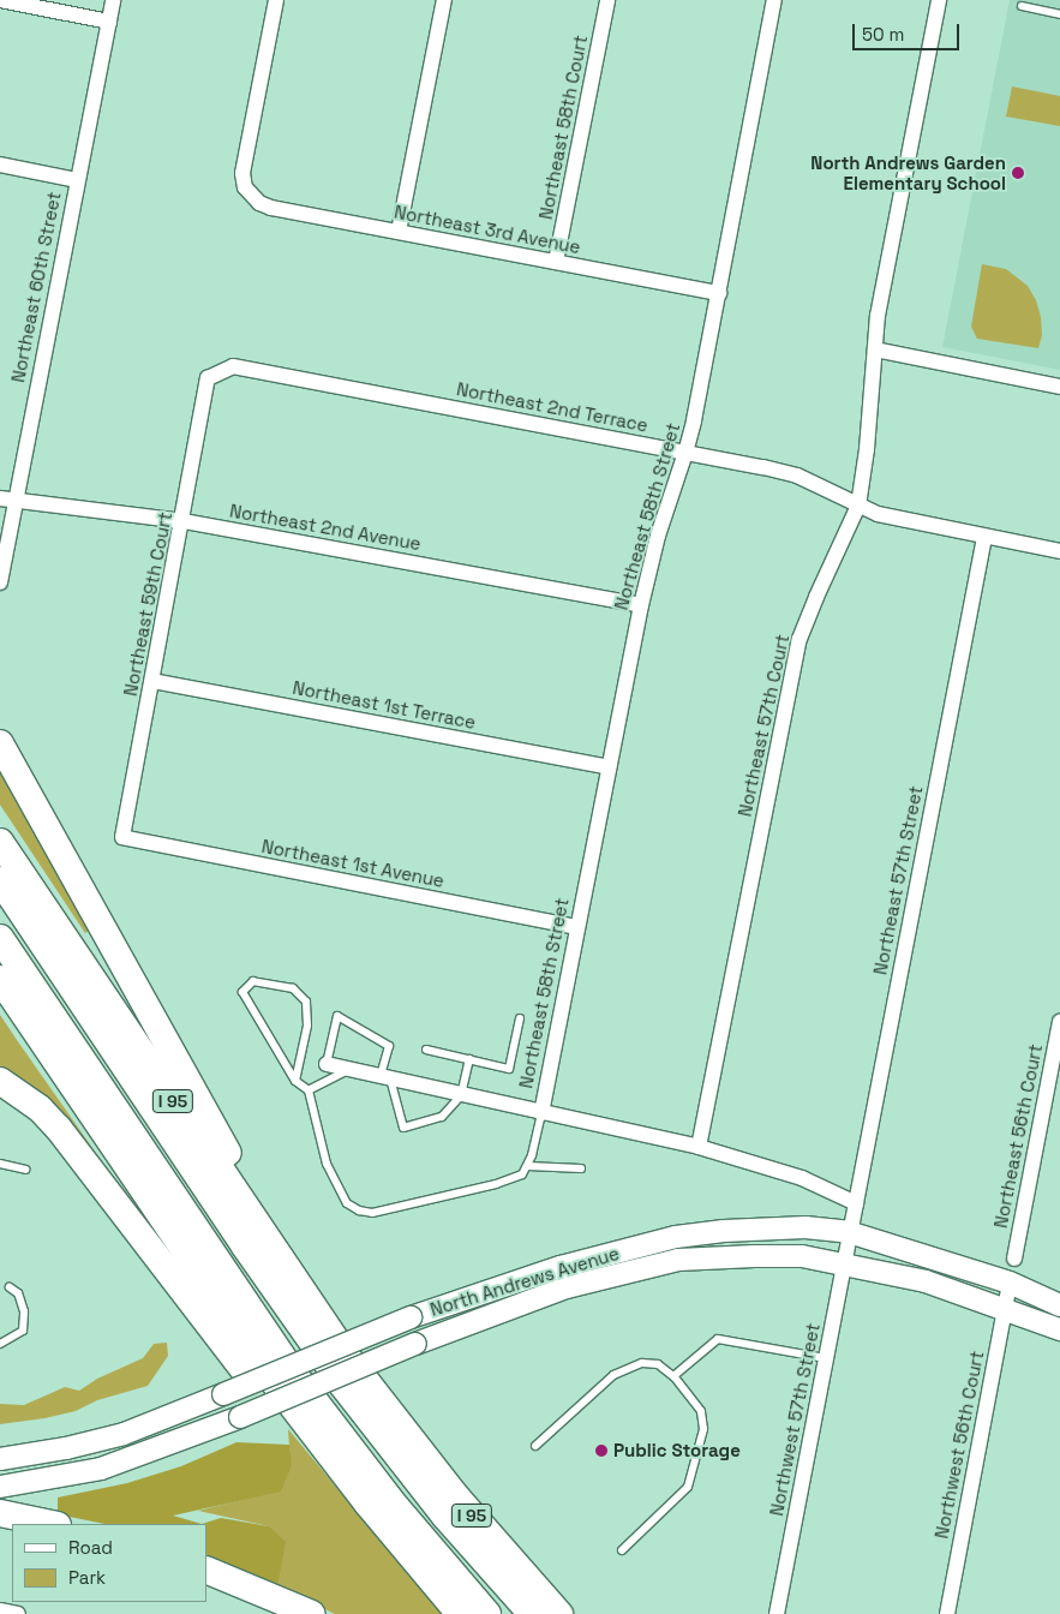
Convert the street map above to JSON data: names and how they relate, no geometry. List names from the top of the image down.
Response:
{
  "streets": {
    "highway": ["I 95"],
    "main road": ["North Andrews Avenue"],
    "street": [
      "Northeast 58th Court",
      "Northeast 3rd Avenue",
      "Northeast 60th Street",
      "Northeast 2nd Terrace",
      "Northeast 58th Street",
      "Northeast 2nd Avenue",
      "Northeast 59th Court",
      "Northeast 1st Terrace",
      "Northeast 57th Court",
      "Northeast 1st Avenue",
      "Northeast 57th Street",
      "Northeast 56th Court",
      "Northwest 57th Street",
      "Northwest 56th Court"
    ]
  },
  "crossings": [
    ["Northeast 58th Court", "Northeast 3rd Avenue"],
    ["Northeast 3rd Avenue", "Northeast 58th Street"],
    ["Northeast 60th Street", "Northeast 2nd Avenue"],
    ["Northeast 2nd Terrace", "Northeast 58th Street"],
    ["Northeast 2nd Terrace", "Northeast 59th Court"],
    ["Northeast 2nd Terrace", "Northeast 57th Court"],
    ["Northeast 2nd Terrace", "Northeast 57th Street"],
    ["Northeast 58th Street", "Northeast 2nd Avenue"],
    ["Northeast 58th Street", "Northeast 1st Terrace"],
    ["Northeast 58th Street", "Northeast 1st Avenue"],
    ["Northeast 2nd Avenue", "Northeast 59th Court"],
    ["Northeast 59th Court", "Northeast 1st Terrace"],
    ["Northeast 59th Court", "Northeast 1st Avenue"],
    ["Northeast 57th Street", "North Andrews Avenue"],
    ["Northeast 57th Street", "Northwest 57th Street"],
    ["North Andrews Avenue", "Northwest 57th Street"],
    ["North Andrews Avenue", "Northwest 56th Court"]
  ],
  "places": ["North Andrews Garden Elementary School", "Public Storage"],
  "legend": ["Road", "Park"],
  "scale_bar": "50 m"
}
